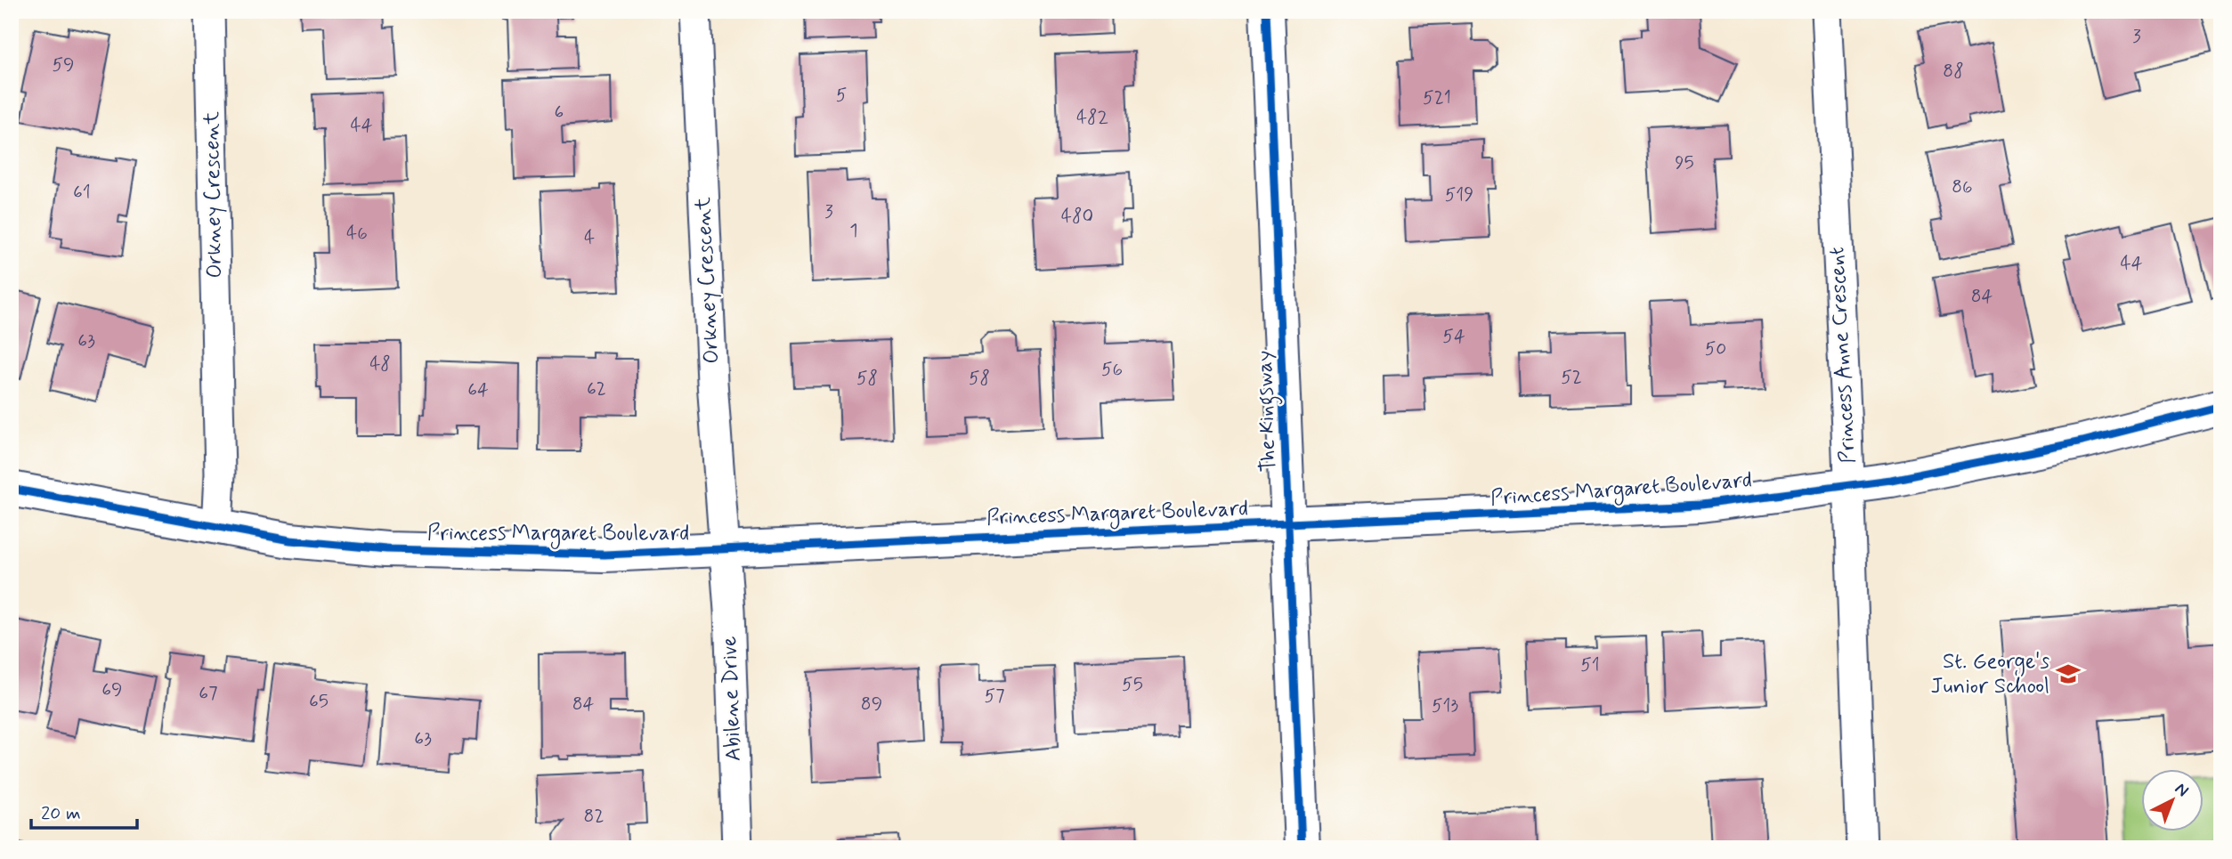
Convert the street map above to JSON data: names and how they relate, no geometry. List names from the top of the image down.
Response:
{
  "streets": {
    "street": [
      "Orkney Crescent",
      "Princess Anne Crescent",
      "The Kingsway",
      "Princess Margaret Boulevard",
      "Abilene Drive"
    ]
  },
  "crossings": [
    ["Orkney Crescent", "Princess Margaret Boulevard"],
    ["Orkney Crescent", "Abilene Drive"],
    ["Princess Anne Crescent", "Princess Margaret Boulevard"],
    ["The Kingsway", "Princess Margaret Boulevard"],
    ["Princess Margaret Boulevard", "Abilene Drive"]
  ],
  "places": {
    "school or university": ["St. George's Junior School"]
  },
  "house_numbers": [
    "3",
    "59",
    "88",
    "5",
    "521",
    "6",
    "482",
    "44",
    "95",
    "86",
    "61",
    "519",
    "3",
    "480",
    "1",
    "46",
    "4",
    "44",
    "84",
    "54",
    "63",
    "50",
    "48",
    "56",
    "52",
    "58",
    "58",
    "62",
    "64",
    "51",
    "55",
    "69",
    "67",
    "57",
    "65",
    "84",
    "89",
    "513",
    "63",
    "82"
  ],
  "scale_bar": "20 m",
  "north": "top right"
}
